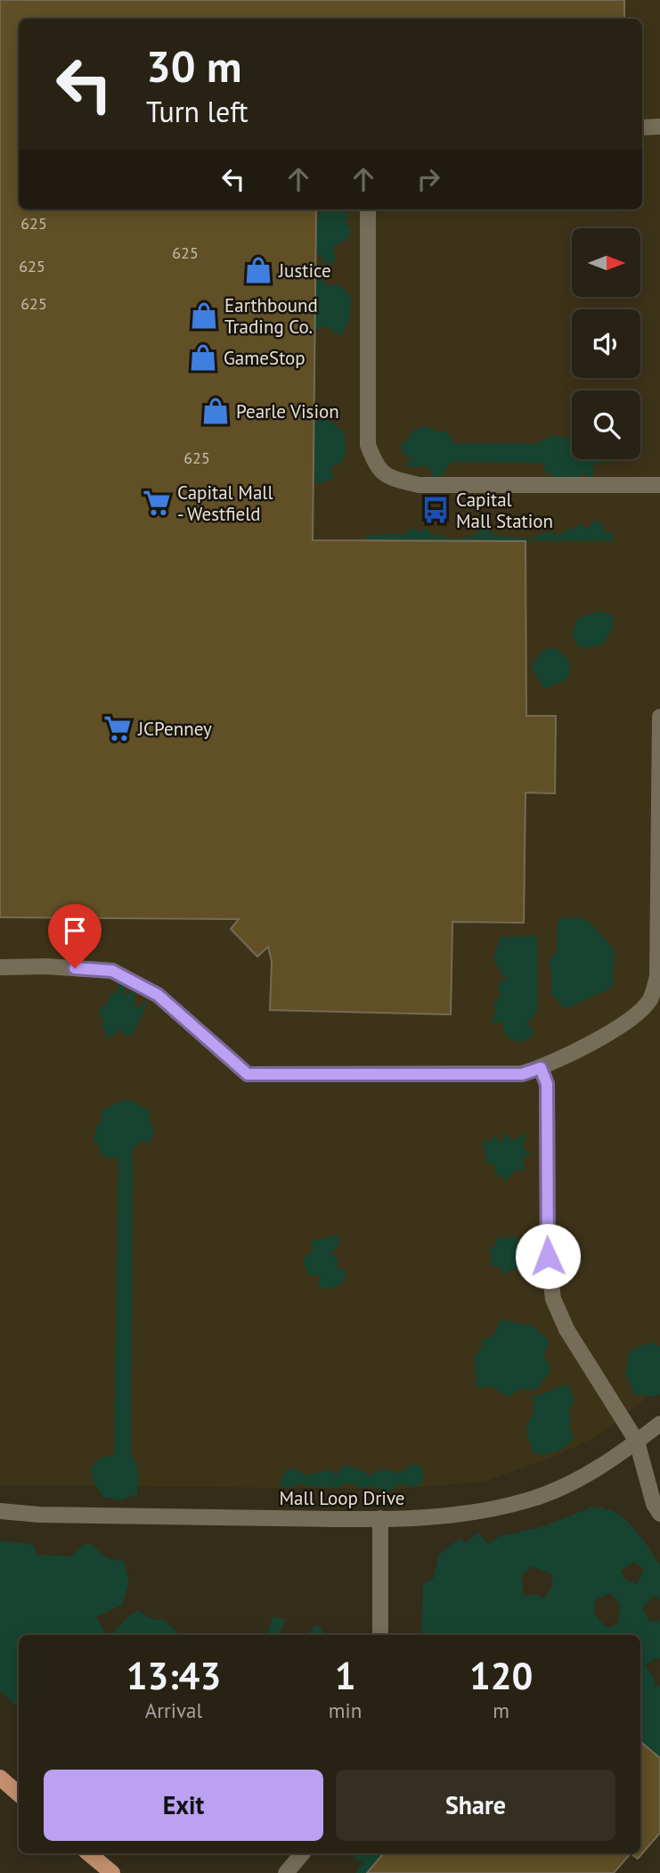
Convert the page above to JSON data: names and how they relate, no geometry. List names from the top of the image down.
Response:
{
  "streets": {
    "street": ["Mall Loop Drive"]
  },
  "places": {
    "shop": [
      "Justice",
      "Earthbound Trading Co.",
      "GameStop",
      "Pearle Vision"
    ],
    "supermarket": ["Capital Mall - Westfield", "JCPenney"],
    "bus stop": ["Capital Mall Station"]
  },
  "house_numbers": [
    "625",
    "625",
    "625",
    "625",
    "625"
  ],
  "north": "right",
  "page": {
    "turn": ["30 m", "Turn left"],
    "eta": [
      "13:43",
      "Arrival",
      "1",
      "min",
      "120",
      "m"
    ],
    "buttons": ["Exit", "Share"]
  }
}
